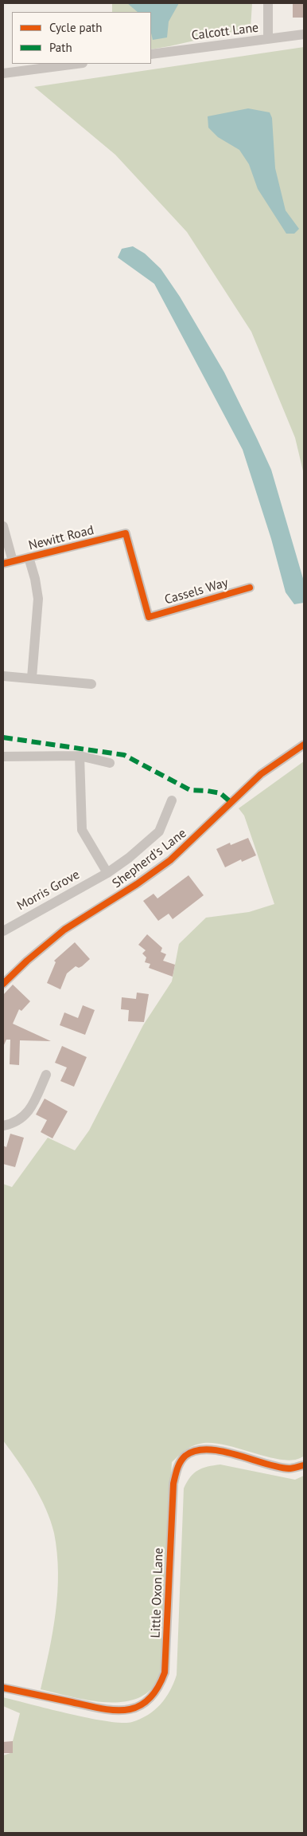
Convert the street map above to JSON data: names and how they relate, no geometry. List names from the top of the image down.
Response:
{
  "streets": {
    "street": [
      "Calcott Lane",
      "Newitt Road",
      "Cassels Way",
      "Shepherd's Lane",
      "Morris Grove",
      "Little Oxon Lane"
    ]
  },
  "crossings": [
    ["Newitt Road", "Cassels Way"]
  ],
  "legend": ["Cycle path", "Path"]
}
